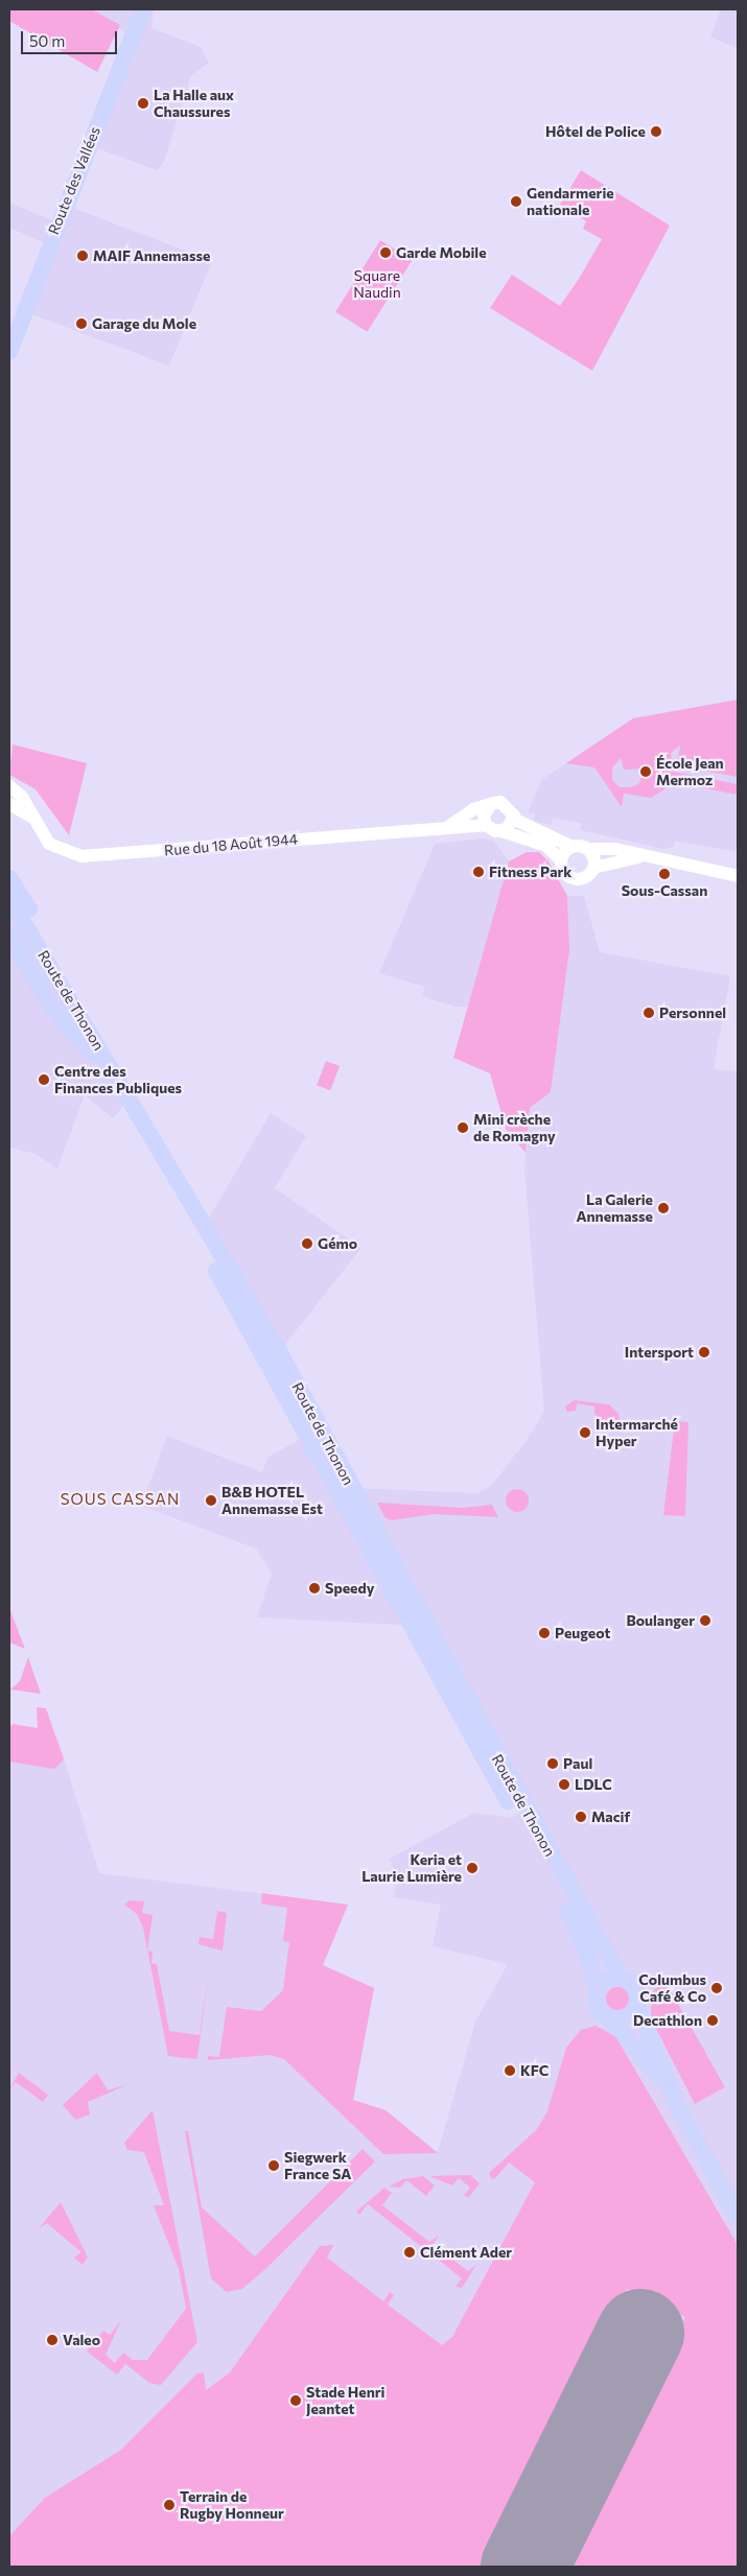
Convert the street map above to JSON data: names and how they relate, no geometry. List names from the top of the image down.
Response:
{
  "streets": {
    "main road": ["Route des Vallées", "Route de Thonon"],
    "street": ["Rue du 18 Août 1944"]
  },
  "districts": ["SOUS CASSAN"],
  "parks": ["Square Naudin"],
  "places": [
    "La Halle aux Chaussures",
    "Hôtel de Police",
    "Gendarmerie nationale",
    "Garde Mobile",
    "MAIF Annemasse",
    "Garage du Mole",
    "École Jean Mermoz",
    "Fitness Park",
    "Sous-Cassan",
    "Personnel",
    "Centre des Finances Publiques",
    "Mini crèche de Romagny",
    "La Galerie Annemasse",
    "Gémo",
    "Intersport",
    "Intermarché Hyper",
    "B&B HOTEL Annemasse Est",
    "Speedy",
    "Boulanger",
    "Peugeot",
    "Paul",
    "LDLC",
    "Macif",
    "Keria et Laurie Lumière",
    "Columbus Café & Co",
    "Decathlon",
    "KFC",
    "Siegwerk France SA",
    "Clément Ader",
    "Valeo",
    "Stade Henri Jeantet",
    "Terrain de Rugby Honneur"
  ],
  "scale_bar": "50 m"
}
